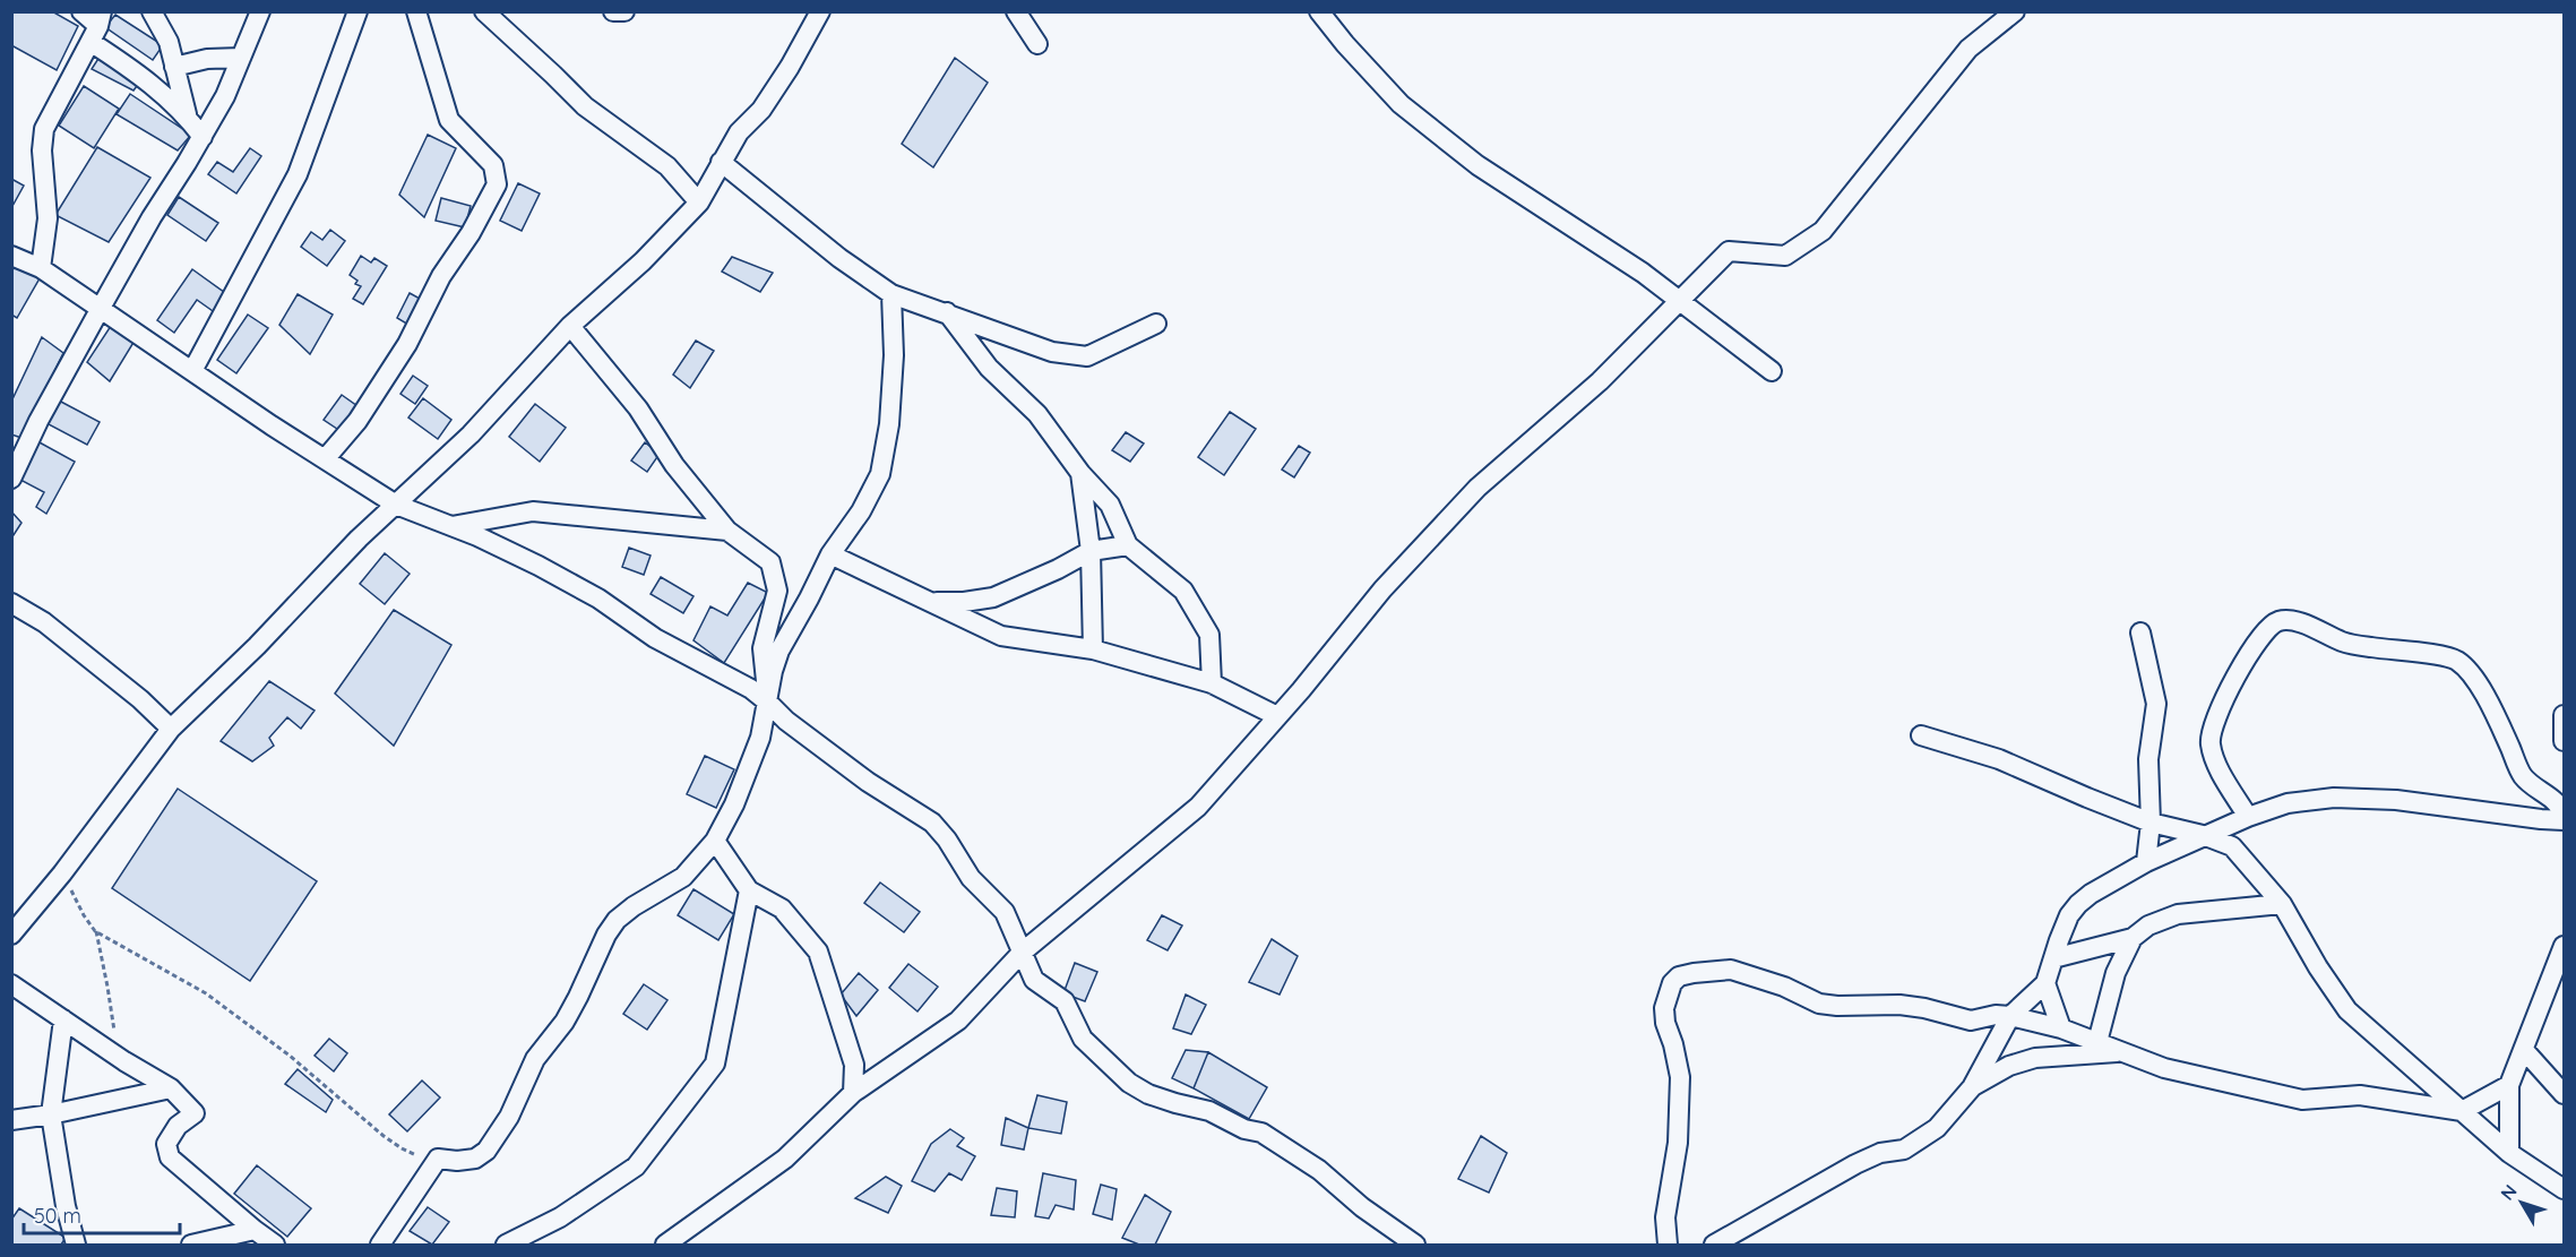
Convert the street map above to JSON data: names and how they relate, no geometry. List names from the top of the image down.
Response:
{
  "scale_bar": "50 m",
  "north": "top left"
}
